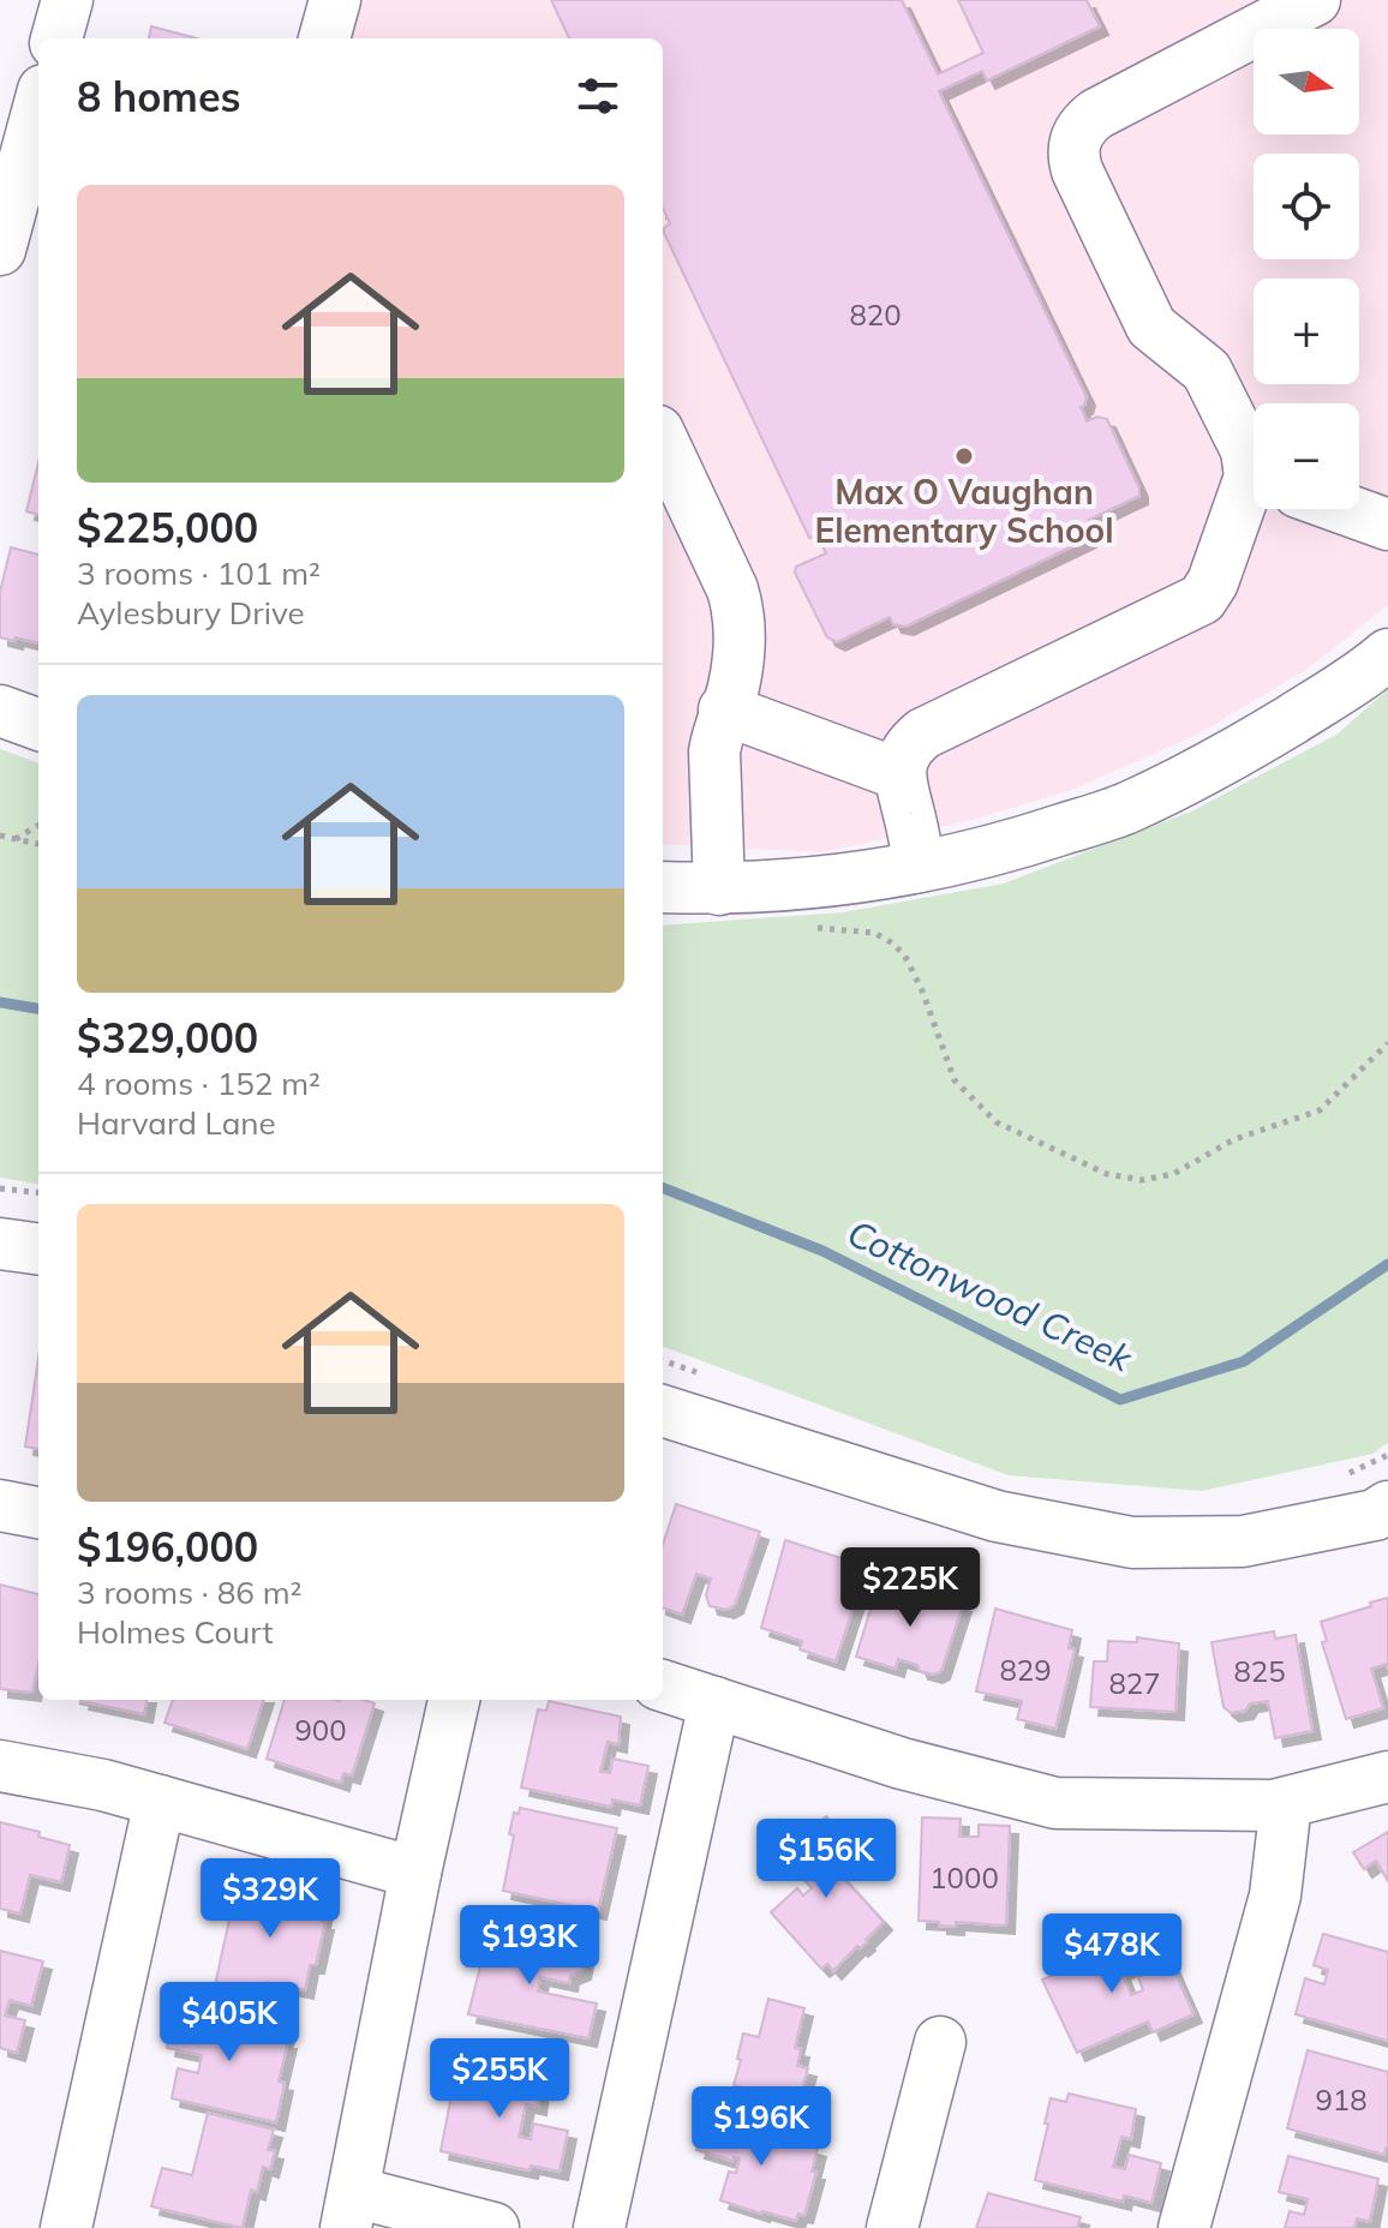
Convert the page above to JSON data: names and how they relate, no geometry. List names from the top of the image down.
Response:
{
  "water": ["Cottonwood Creek"],
  "places": ["Max O Vaughan Elementary School"],
  "house_numbers": [
    "820",
    "829",
    "825",
    "827",
    "900",
    "1000",
    "918"
  ],
  "north": "right",
  "page": {
    "map_buttons": ["+", "−"],
    "heading": "8 homes",
    "list": [
      {
        "name": "$225,000",
        "note": "3 rooms · 101 m² · Aylesbury Drive"
      },
      {
        "name": "$329,000",
        "note": "4 rooms · 152 m² · Harvard Lane"
      },
      {
        "name": "$196,000",
        "note": "3 rooms · 86 m² · Holmes Court"
      }
    ],
    "price": [
      "$225K",
      "$156K",
      "$329K",
      "$193K",
      "$478K",
      "$405K",
      "$255K",
      "$196K"
    ]
  }
}
